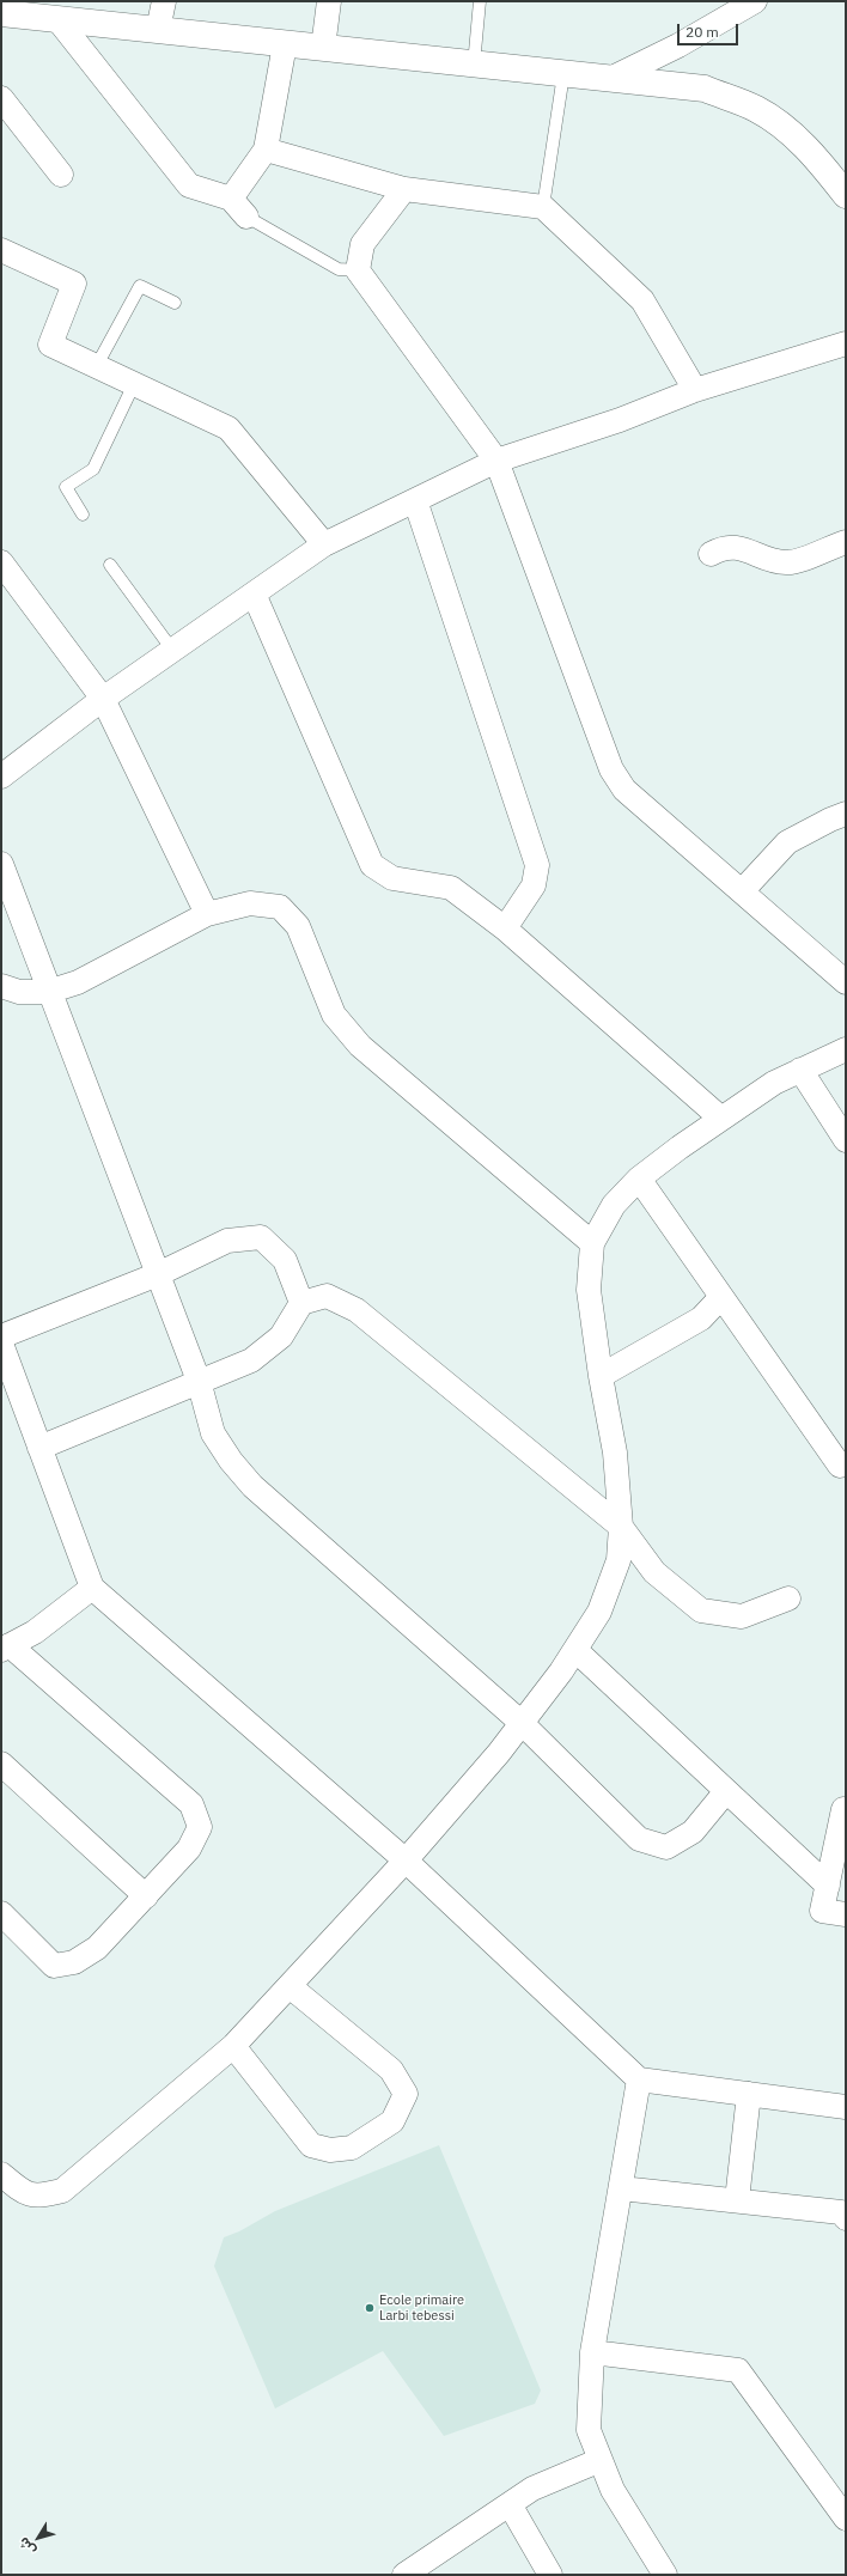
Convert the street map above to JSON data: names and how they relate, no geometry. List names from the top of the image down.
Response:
{
  "places": ["Ecole primaire Larbi tebessi"],
  "scale_bar": "20 m",
  "north": "bottom left"
}
